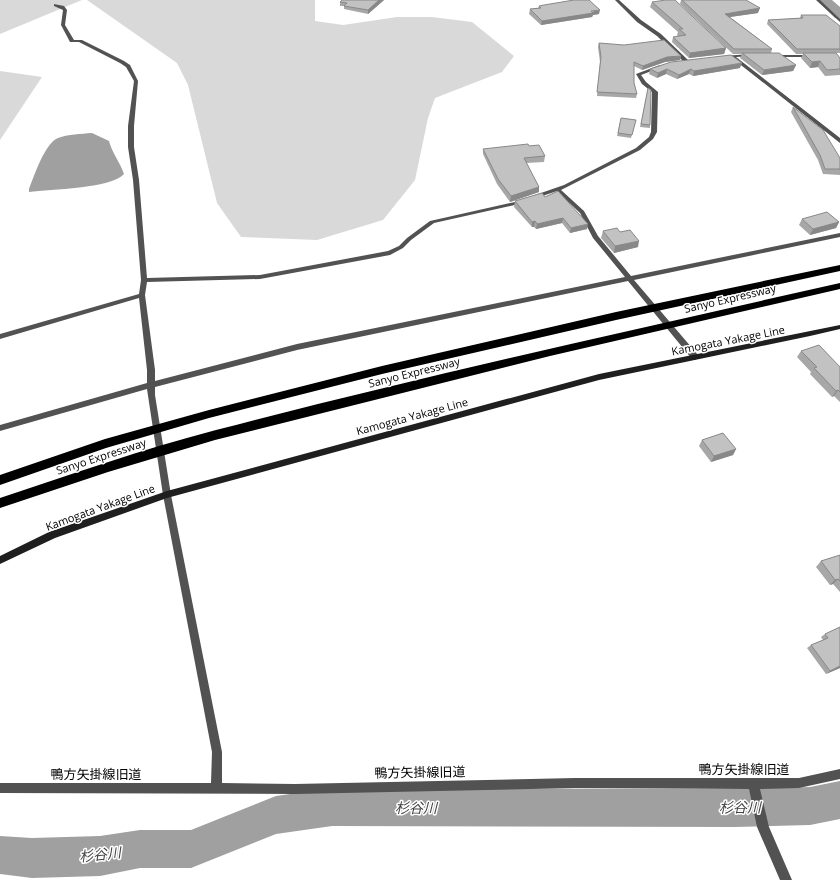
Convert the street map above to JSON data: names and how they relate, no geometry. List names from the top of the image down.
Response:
{
  "streets": {
    "highway": ["Sanyo Expressway"],
    "main road": ["Kamogata Yakage Line"],
    "street": ["鴨方矢掛線旧道"]
  },
  "water": ["杉谷川"]
}
